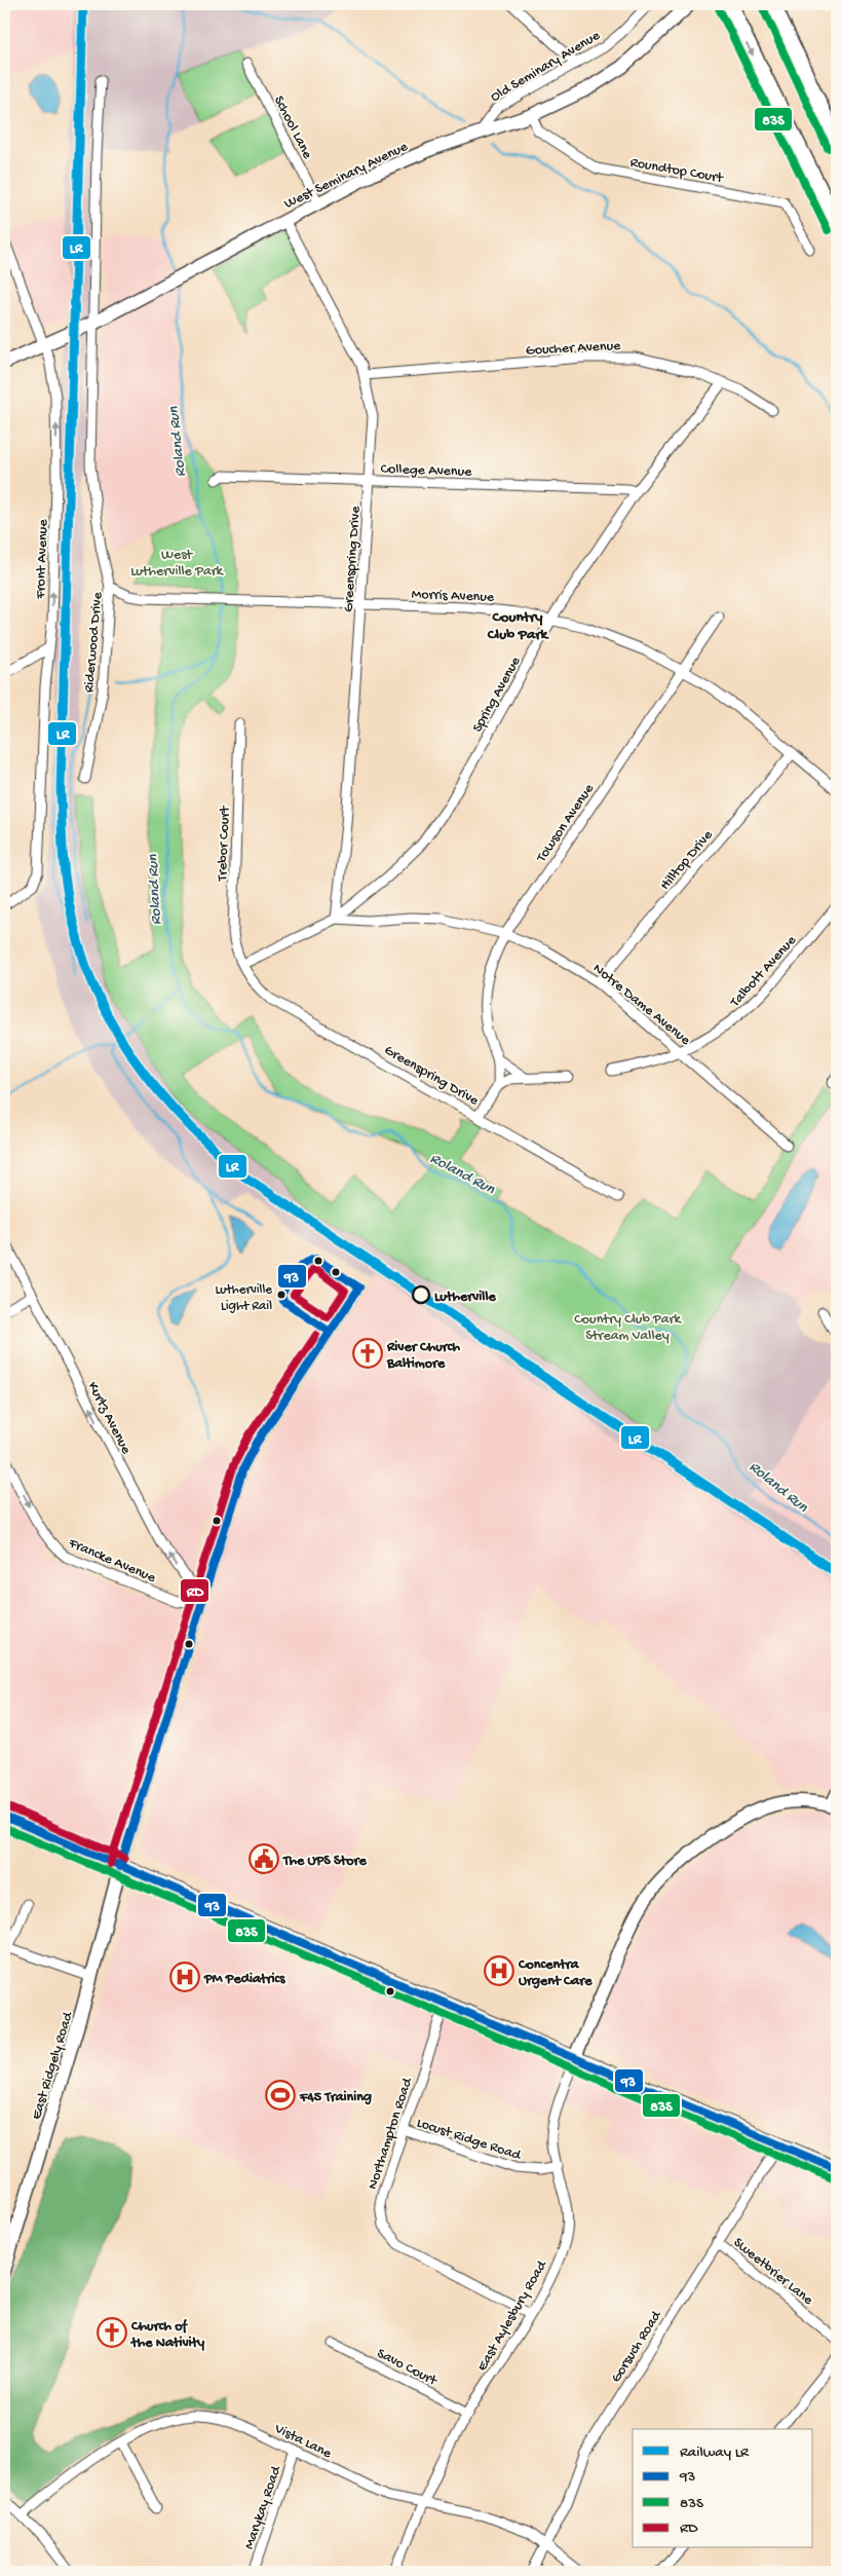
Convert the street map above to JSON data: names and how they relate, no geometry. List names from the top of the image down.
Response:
{
  "streets": {
    "street": [
      "Old Seminary Avenue",
      "School Lane",
      "Roundtop Court",
      "West Seminary Avenue",
      "Goucher Avenue",
      "College Avenue",
      "Front Avenue",
      "Greenspring Drive",
      "Morris Avenue",
      "Riderwood Drive",
      "Spring Avenue",
      "Towson Avenue",
      "Trebor Court",
      "Hilltop Drive",
      "Talbott Avenue",
      "Notre Dame Avenue",
      "Kurtz Avenue",
      "Francke Avenue",
      "East Ridgely Road",
      "Northampton Road",
      "Locust Ridge Road",
      "Sweetbrier Lane",
      "East Aylesbury Road",
      "Gorsuch Road",
      "Savo Court",
      "Vista Lane",
      "Marykay Road"
    ]
  },
  "crossings": [
    ["Old Seminary Avenue", "West Seminary Avenue"],
    ["School Lane", "West Seminary Avenue"],
    ["Roundtop Court", "West Seminary Avenue"],
    ["West Seminary Avenue", "Front Avenue"],
    ["West Seminary Avenue", "Greenspring Drive"],
    ["West Seminary Avenue", "Riderwood Drive"],
    ["Goucher Avenue", "Greenspring Drive"],
    ["Goucher Avenue", "Spring Avenue"],
    ["College Avenue", "Greenspring Drive"],
    ["College Avenue", "Spring Avenue"],
    ["Greenspring Drive", "Morris Avenue"],
    ["Greenspring Drive", "Spring Avenue"],
    ["Greenspring Drive", "Trebor Court"],
    ["Greenspring Drive", "Notre Dame Avenue"],
    ["Morris Avenue", "Riderwood Drive"],
    ["Morris Avenue", "Spring Avenue"],
    ["Morris Avenue", "Towson Avenue"],
    ["Morris Avenue", "Hilltop Drive"],
    ["Spring Avenue", "Trebor Court"],
    ["Spring Avenue", "Notre Dame Avenue"],
    ["Towson Avenue", "Notre Dame Avenue"],
    ["Hilltop Drive", "Notre Dame Avenue"],
    ["Talbott Avenue", "Notre Dame Avenue"],
    ["Kurtz Avenue", "Francke Avenue"],
    ["Northampton Road", "Locust Ridge Road"],
    ["Northampton Road", "East Aylesbury Road"],
    ["Locust Ridge Road", "East Aylesbury Road"],
    ["Sweetbrier Lane", "Gorsuch Road"],
    ["East Aylesbury Road", "Savo Court"],
    ["East Aylesbury Road", "Vista Lane"],
    ["Gorsuch Road", "Vista Lane"],
    ["Vista Lane", "Marykay Road"]
  ],
  "one_way": ["Front Avenue", "Kurtz Avenue", "Francke Avenue"],
  "districts": ["Country Club Park"],
  "water": ["Roland Run"],
  "parks": ["West Lutherville Park", "Country Club Park Stream Valley"],
  "places": {
    "other": ["Lutherville Light Rail", "Lutherville"],
    "church": ["River Church Baltimore", "Church of the Nativity"],
    "public building": ["The UPS Store"],
    "hospital": ["Concentra Urgent Care", "PM Pediatrics"],
    "sports": ["F45 Training"]
  },
  "lines": [
    "rail line LR",
    "transit line 83S",
    "transit line 93",
    "transit line RD"
  ],
  "legend": [
    "Railway LR",
    "93",
    "83S",
    "RD"
  ]
}
